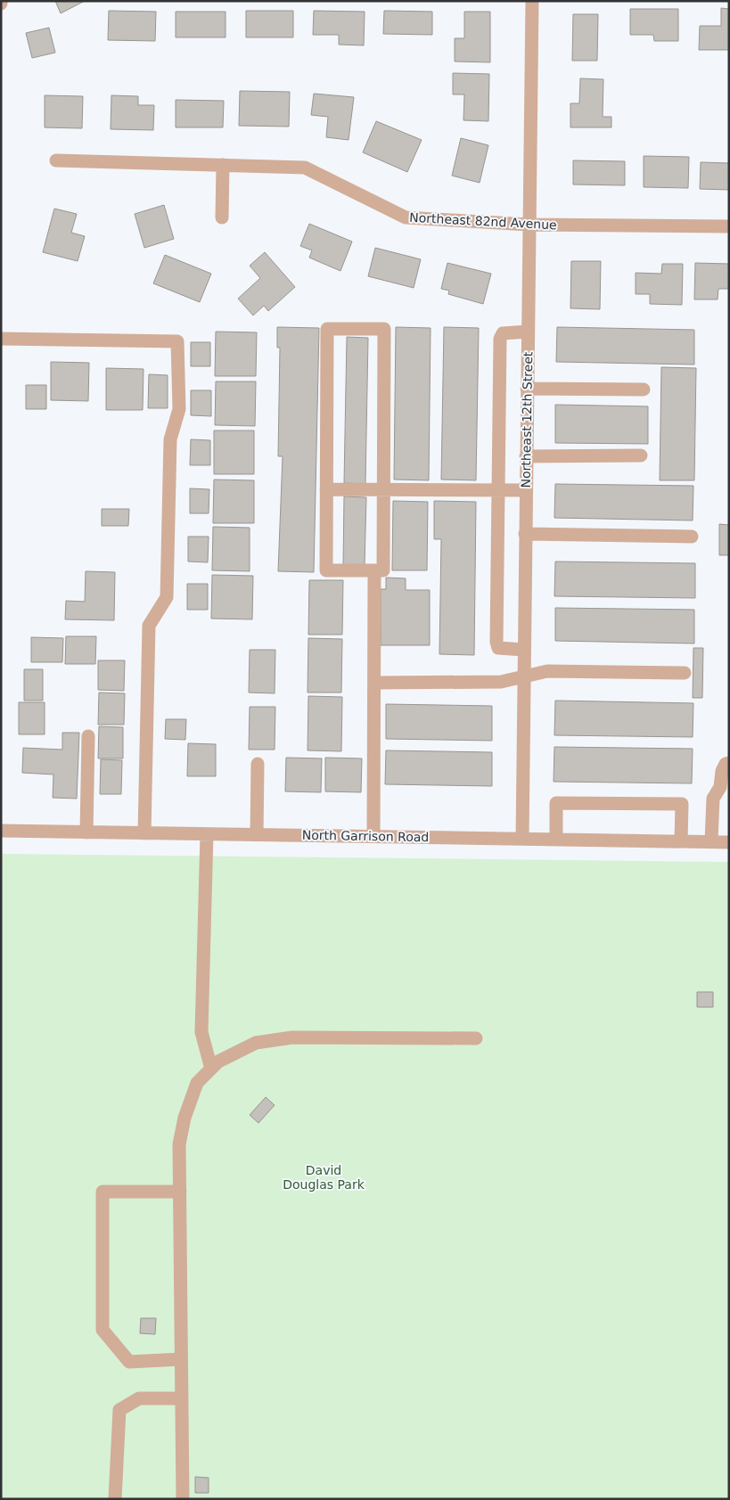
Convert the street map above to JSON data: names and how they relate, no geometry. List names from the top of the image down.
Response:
{
  "streets": {
    "street": ["Northeast 82nd Avenue", "Northeast 12th Street", "North Garrison Road"]
  },
  "crossings": [
    ["Northeast 82nd Avenue", "Northeast 12th Street"],
    ["Northeast 12th Street", "North Garrison Road"]
  ],
  "parks": ["David Douglas Park"]
}
